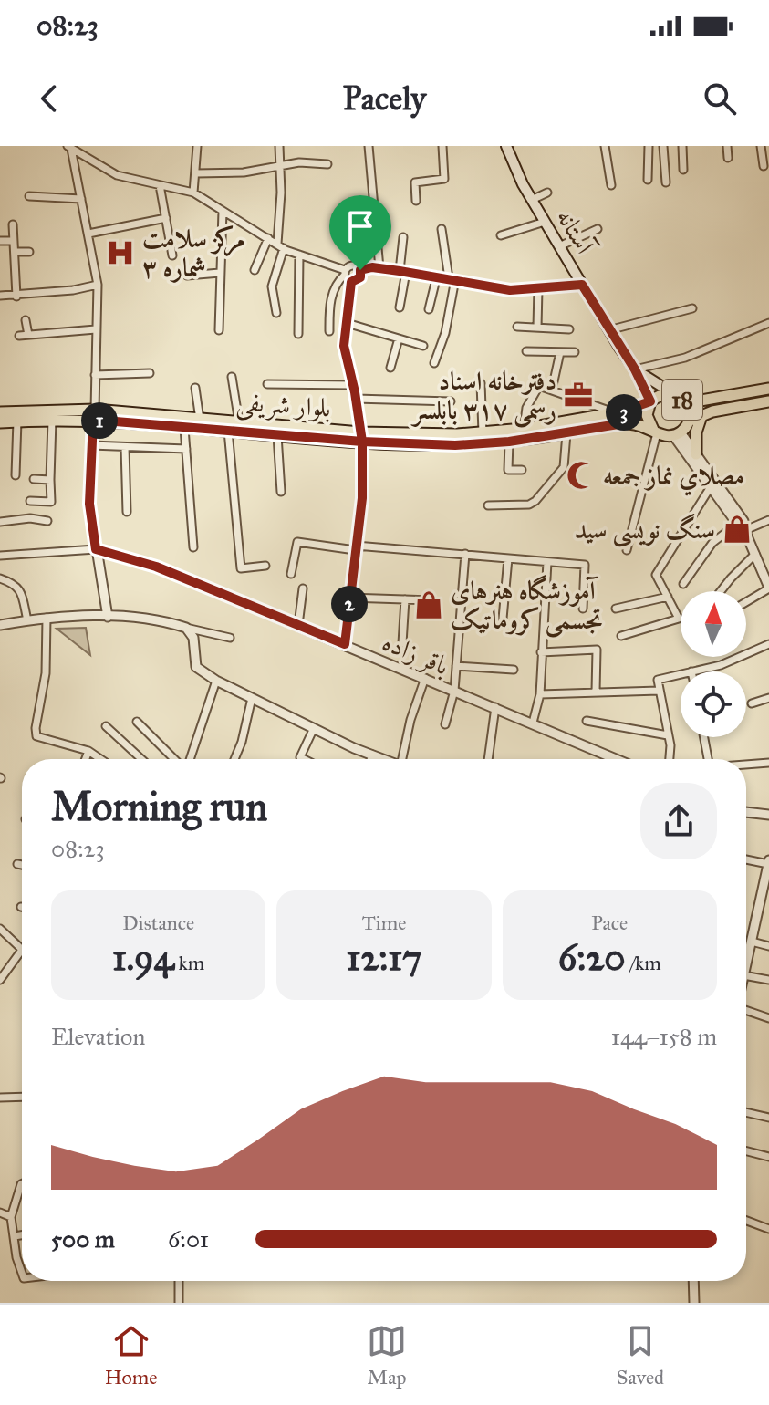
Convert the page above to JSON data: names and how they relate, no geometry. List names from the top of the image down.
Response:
{
  "streets": {
    "main road": ["آستانه", "18", "بلوار شریفی"],
    "street": ["باقر زاده"]
  },
  "crossings": [
    ["آستانه", "18"],
    ["آستانه", "بلوار شریفی"],
    ["18", "بلوار شریفی"]
  ],
  "places": {
    "hospital": ["مرکز سلامت شماره ۳"],
    "office": ["دفترخانه اسناد رسمی ۳۱۷ بابلسر"],
    "mosque": ["مصلاي نماز جمعه"],
    "shop": ["سنگ نویسی سید", "آموزشگاه هنرهای تجسمی کروماتیک"]
  },
  "north": "top",
  "page": {
    "status": "08:23",
    "header": "Pacely",
    "pins": ["3", "1", "2"],
    "heading": ["Morning run", "08:23"],
    "stats": [
      ["Distance", "1.94 km"],
      ["Time", "12:17"],
      ["Pace", "6:20 /km"]
    ],
    "chart": ["Elevation", "144–158 m"],
    "list": [
      {
        "name": "500 m",
        "note": "6:01"
      }
    ],
    "tabs": ["Home", "Map", "Saved"]
  }
}
